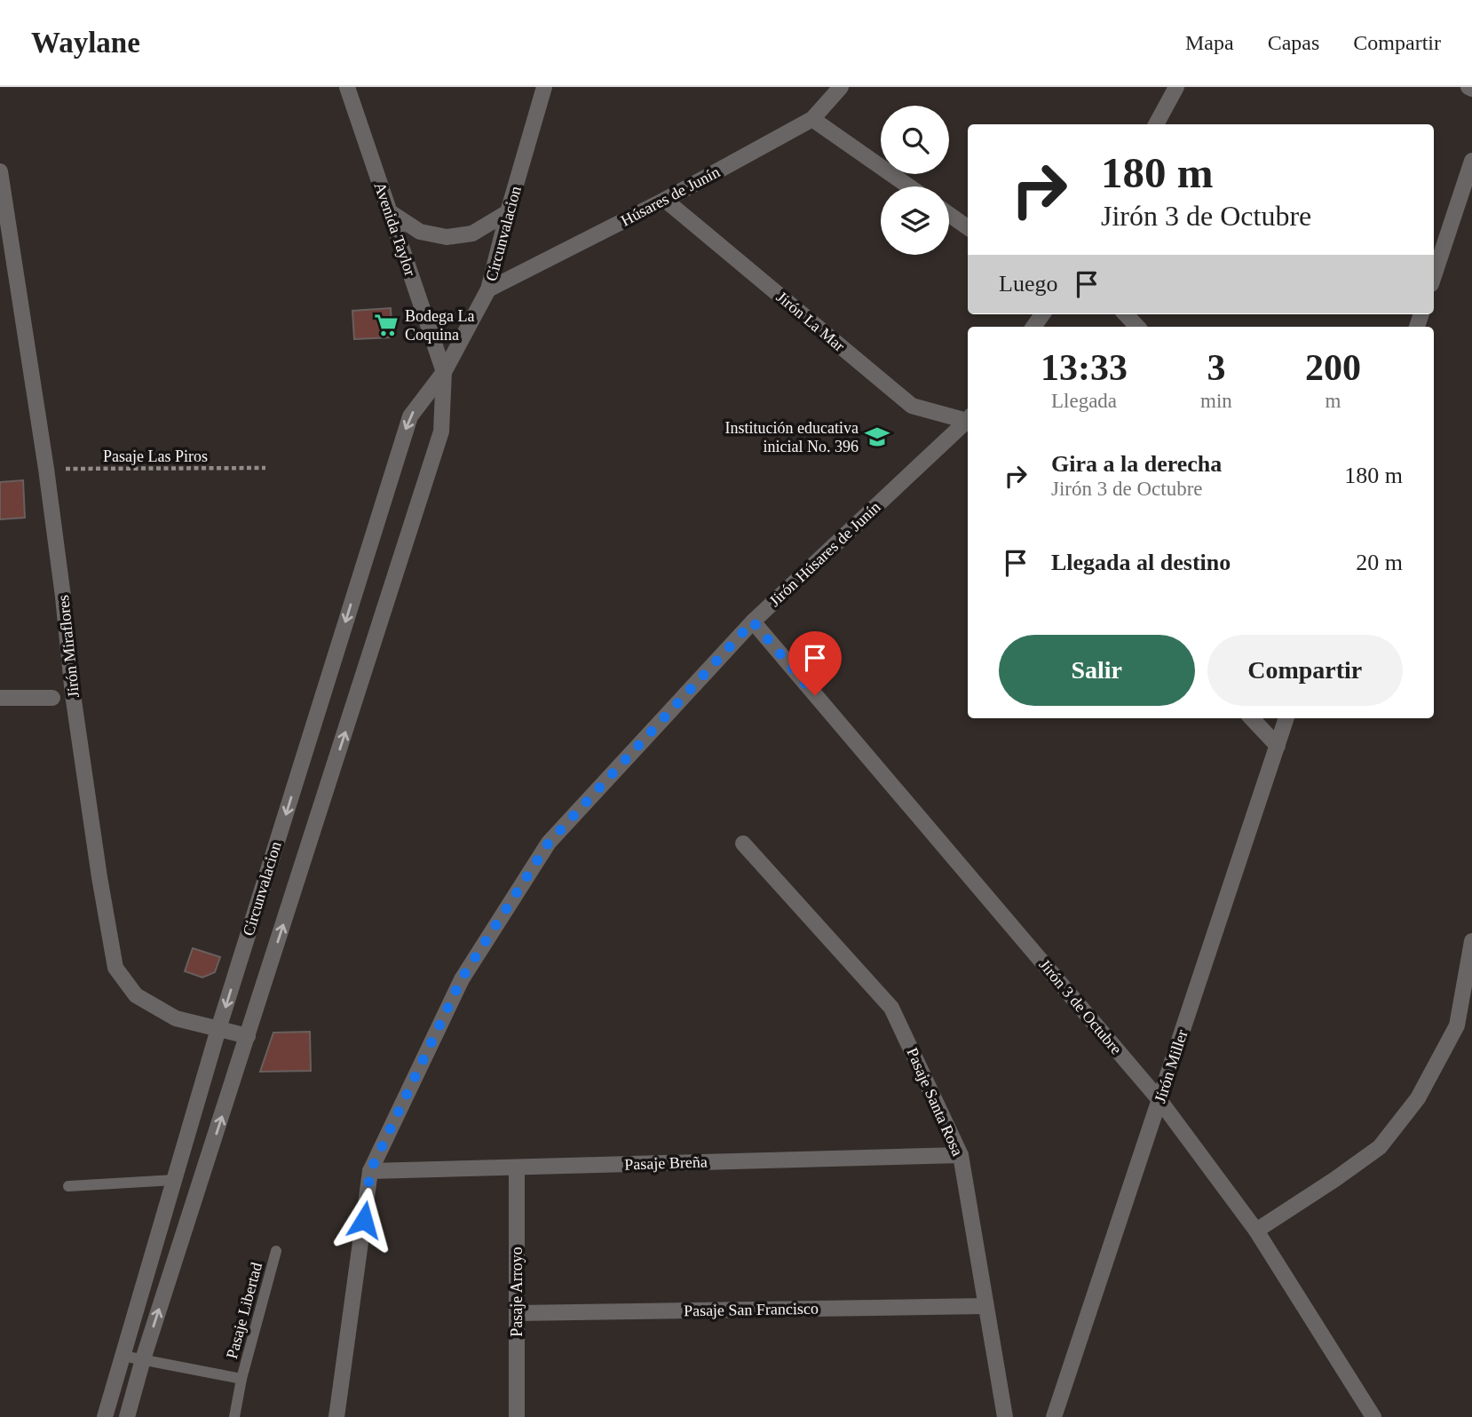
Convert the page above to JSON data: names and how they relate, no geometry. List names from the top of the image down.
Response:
{
  "streets": {
    "street": [
      "Húsares de Junín",
      "Avenida Taylor",
      "Circunvalacion",
      "Jirón La Mar",
      "Jirón Húsares de Junín",
      "Jirón Miraflores",
      "Jirón 3 de Octubre",
      "Jirón Miller",
      "Pasaje Santa Rosa",
      "Pasaje Breña",
      "Pasaje Arroyo",
      "Pasaje San Francisco"
    ],
    "lane": ["Pasaje Libertad"],
    "path": ["Pasaje Las Piros"]
  },
  "crossings": [
    ["Húsares de Junín", "Circunvalacion"],
    ["Húsares de Junín", "Jirón La Mar"],
    ["Avenida Taylor", "Circunvalacion"],
    ["Circunvalacion", "Jirón Miraflores"],
    ["Circunvalacion", "Pasaje Libertad"],
    ["Pasaje Las Piros", "Jirón Miraflores"],
    ["Jirón Húsares de Junín", "Jirón 3 de Octubre"],
    ["Jirón Húsares de Junín", "Pasaje Breña"],
    ["Jirón 3 de Octubre", "Jirón Miller"],
    ["Pasaje Santa Rosa", "Pasaje Breña"],
    ["Pasaje Santa Rosa", "Pasaje San Francisco"],
    ["Pasaje Breña", "Pasaje Arroyo"],
    ["Pasaje Arroyo", "Pasaje San Francisco"]
  ],
  "places": {
    "supermarket": ["Bodega La Coquina"],
    "school or university": ["Institución educativa inicial No. 396"]
  },
  "page": {
    "header": "Waylane",
    "nav": ["Mapa", "Capas", "Compartir"],
    "turn": ["180 m", "Jirón 3 de Octubre"],
    "then": "Luego",
    "eta": [
      "13:33",
      "Llegada",
      "3",
      "min",
      "200",
      "m"
    ],
    "list": [
      {
        "name": "Gira a la derecha",
        "note": "Jirón 3 de Octubre",
        "value": "180 m"
      },
      {
        "name": "Llegada al destino",
        "value": "20 m"
      }
    ],
    "buttons": ["Salir", "Compartir"]
  }
}
